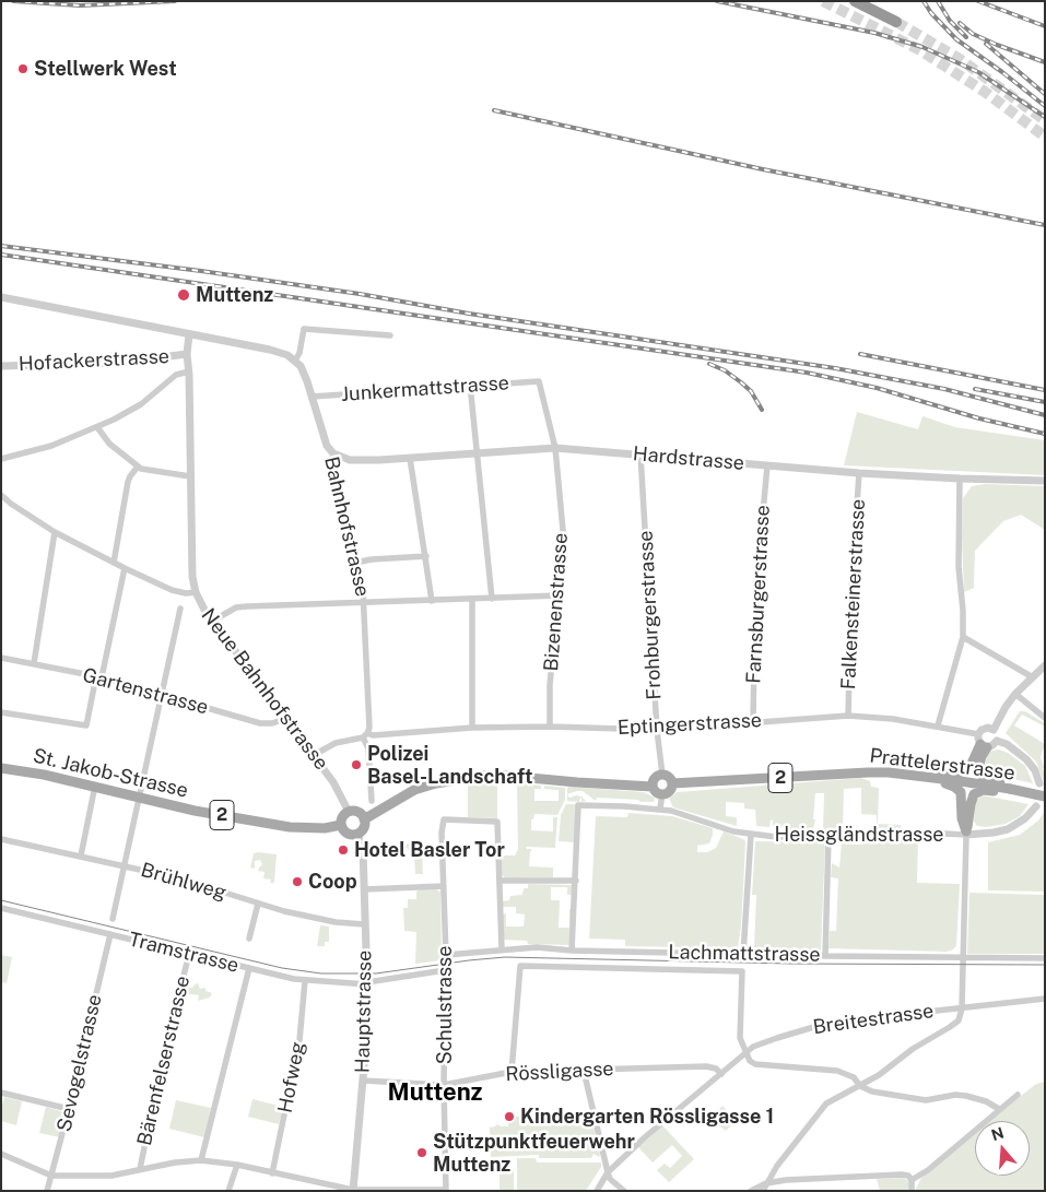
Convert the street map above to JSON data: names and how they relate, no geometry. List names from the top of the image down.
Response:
{
  "streets": {
    "main road": ["Prattelerstrasse", "St. Jakob-Strasse", "2"],
    "street": [
      "Hofackerstrasse",
      "Junkermattstrasse",
      "Hardstrasse",
      "Bahnhofstrasse",
      "Farnsburgerstrasse",
      "Falkensteinerstrasse",
      "Bizenenstrasse",
      "Frohburgerstrasse",
      "Neue Bahnhofstrasse",
      "Gartenstrasse",
      "Eptingerstrasse",
      "Heissgländstrasse",
      "Brühlweg",
      "Tramstrasse",
      "Lachmattstrasse",
      "Schulstrasse",
      "Hauptstrasse",
      "Breitestrasse",
      "Bärenfelserstrasse",
      "Sevogelstrasse",
      "Rössligasse",
      "Hofweg"
    ]
  },
  "crossings": [
    ["Hofackerstrasse", "Neue Bahnhofstrasse"],
    ["Junkermattstrasse", "Bahnhofstrasse"],
    ["Junkermattstrasse", "Bizenenstrasse"],
    ["Hardstrasse", "Bahnhofstrasse"],
    ["Hardstrasse", "Farnsburgerstrasse"],
    ["Hardstrasse", "Falkensteinerstrasse"],
    ["Hardstrasse", "Bizenenstrasse"],
    ["Hardstrasse", "Frohburgerstrasse"],
    ["Bahnhofstrasse", "Eptingerstrasse"],
    ["Farnsburgerstrasse", "Eptingerstrasse"],
    ["Falkensteinerstrasse", "Eptingerstrasse"],
    ["Bizenenstrasse", "Eptingerstrasse"],
    ["Frohburgerstrasse", "Eptingerstrasse"],
    ["Frohburgerstrasse", "Prattelerstrasse"],
    ["Neue Bahnhofstrasse", "Gartenstrasse"],
    ["Neue Bahnhofstrasse", "St. Jakob-Strasse"],
    ["Neue Bahnhofstrasse", "Hauptstrasse"],
    ["St. Jakob-Strasse", "Hauptstrasse"],
    ["Brühlweg", "Hauptstrasse"],
    ["Tramstrasse", "Schulstrasse"],
    ["Tramstrasse", "Hauptstrasse"],
    ["Tramstrasse", "Bärenfelserstrasse"],
    ["Tramstrasse", "Sevogelstrasse"],
    ["Tramstrasse", "Hofweg"],
    ["Lachmattstrasse", "Schulstrasse"],
    ["Schulstrasse", "Rössligasse"],
    ["Hauptstrasse", "Rössligasse"],
    ["Breitestrasse", "Rössligasse"]
  ],
  "districts": ["Muttenz"],
  "places": [
    "Stellwerk West",
    "Muttenz",
    "Polizei Basel-Landschaft",
    "Hotel Basler Tor",
    "Coop",
    "Kindergarten Rössligasse 1",
    "Stützpunktfeuerwehr Muttenz"
  ],
  "north": "top"
}
